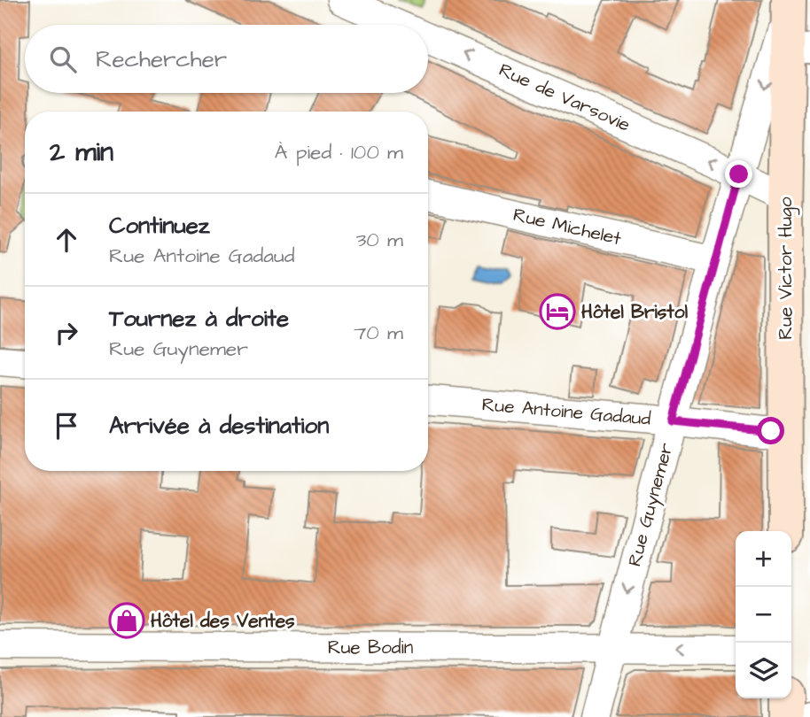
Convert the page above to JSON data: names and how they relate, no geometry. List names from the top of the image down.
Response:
{
  "streets": {
    "main road": ["Rue Victor Hugo"],
    "street": [
      "Rue de Varsovie",
      "Rue Michelet",
      "Rue Antoine Gadaud",
      "Rue Guynemer",
      "Rue Bodin"
    ]
  },
  "crossings": [
    ["Rue de Varsovie", "Rue Victor Hugo"],
    ["Rue de Varsovie", "Rue Guynemer"],
    ["Rue Michelet", "Rue Guynemer"],
    ["Rue Victor Hugo", "Rue Antoine Gadaud"],
    ["Rue Victor Hugo", "Rue Guynemer"],
    ["Rue Antoine Gadaud", "Rue Guynemer"],
    ["Rue Guynemer", "Rue Bodin"]
  ],
  "one_way": ["Rue de Varsovie", "Rue Guynemer"],
  "places": {
    "hotel": ["Hôtel Bristol"],
    "shop": ["Hôtel des Ventes"]
  },
  "page": {
    "search": "Rechercher",
    "heading": ["2 min", "À pied · 100 m"],
    "list": [
      ["Continuez", "Rue Antoine Gadaud", "30 m"],
      ["Tournez à droite", "Rue Guynemer", "70 m"],
      "Arrivée à destination"
    ],
    "map_buttons": ["+", "−"]
  }
}
